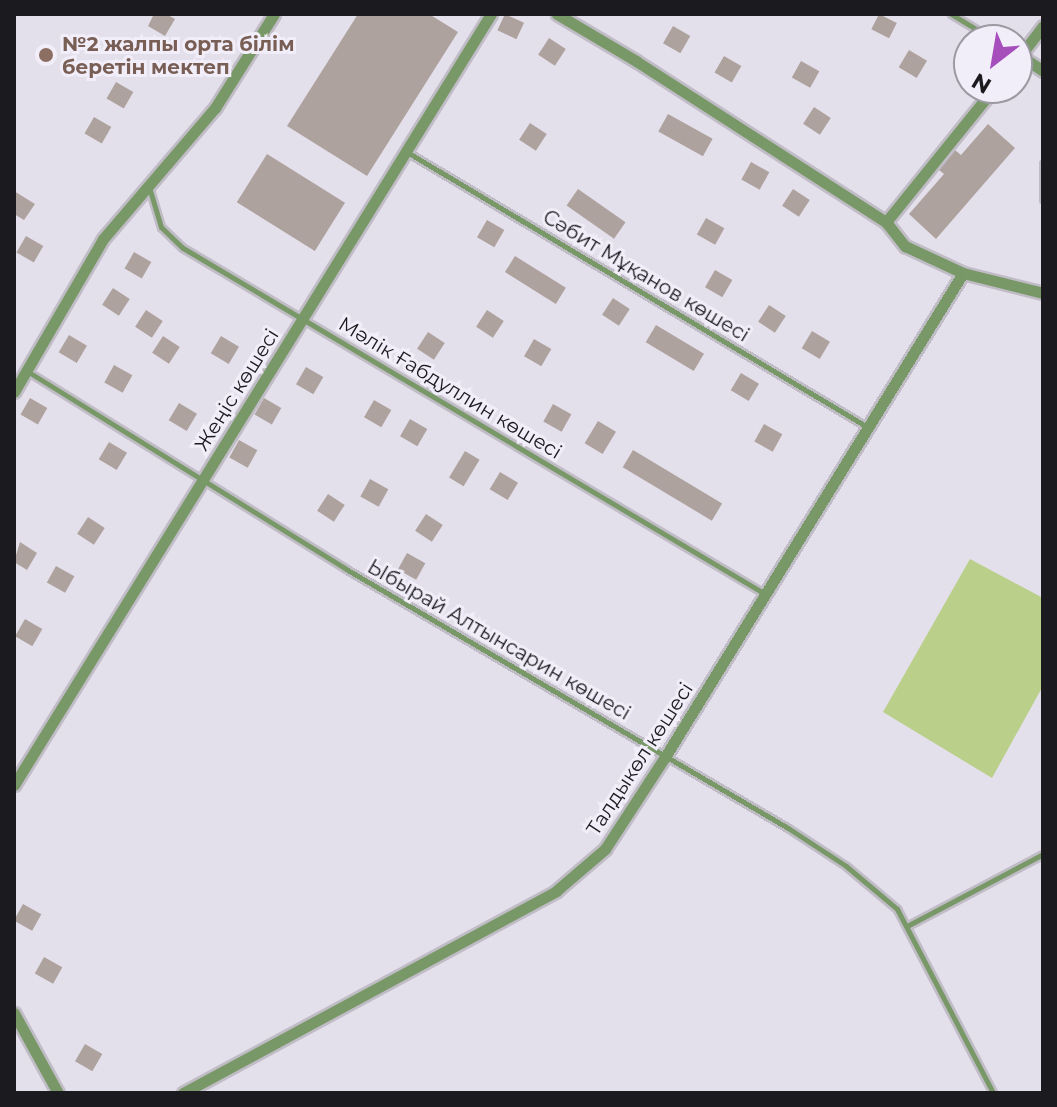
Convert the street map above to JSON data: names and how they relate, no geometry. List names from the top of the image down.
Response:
{
  "streets": {
    "street": ["Жеңіс көшесі", "Талдыкөл көшесі"],
    "lane": ["Сәбит Мұқанов көшесі", "Мәлік Ғабдуллин көшесі", "Ыбырай Алтынсарин көшесі"]
  },
  "crossings": [
    ["Сәбит Мұқанов көшесі", "Жеңіс көшесі"],
    ["Сәбит Мұқанов көшесі", "Талдыкөл көшесі"],
    ["Мәлік Ғабдуллин көшесі", "Жеңіс көшесі"],
    ["Мәлік Ғабдуллин көшесі", "Талдыкөл көшесі"],
    ["Жеңіс көшесі", "Ыбырай Алтынсарин көшесі"],
    ["Ыбырай Алтынсарин көшесі", "Талдыкөл көшесі"]
  ],
  "places": ["№2 жалпы орта білім беретін мектеп"],
  "north": "bottom left"
}
